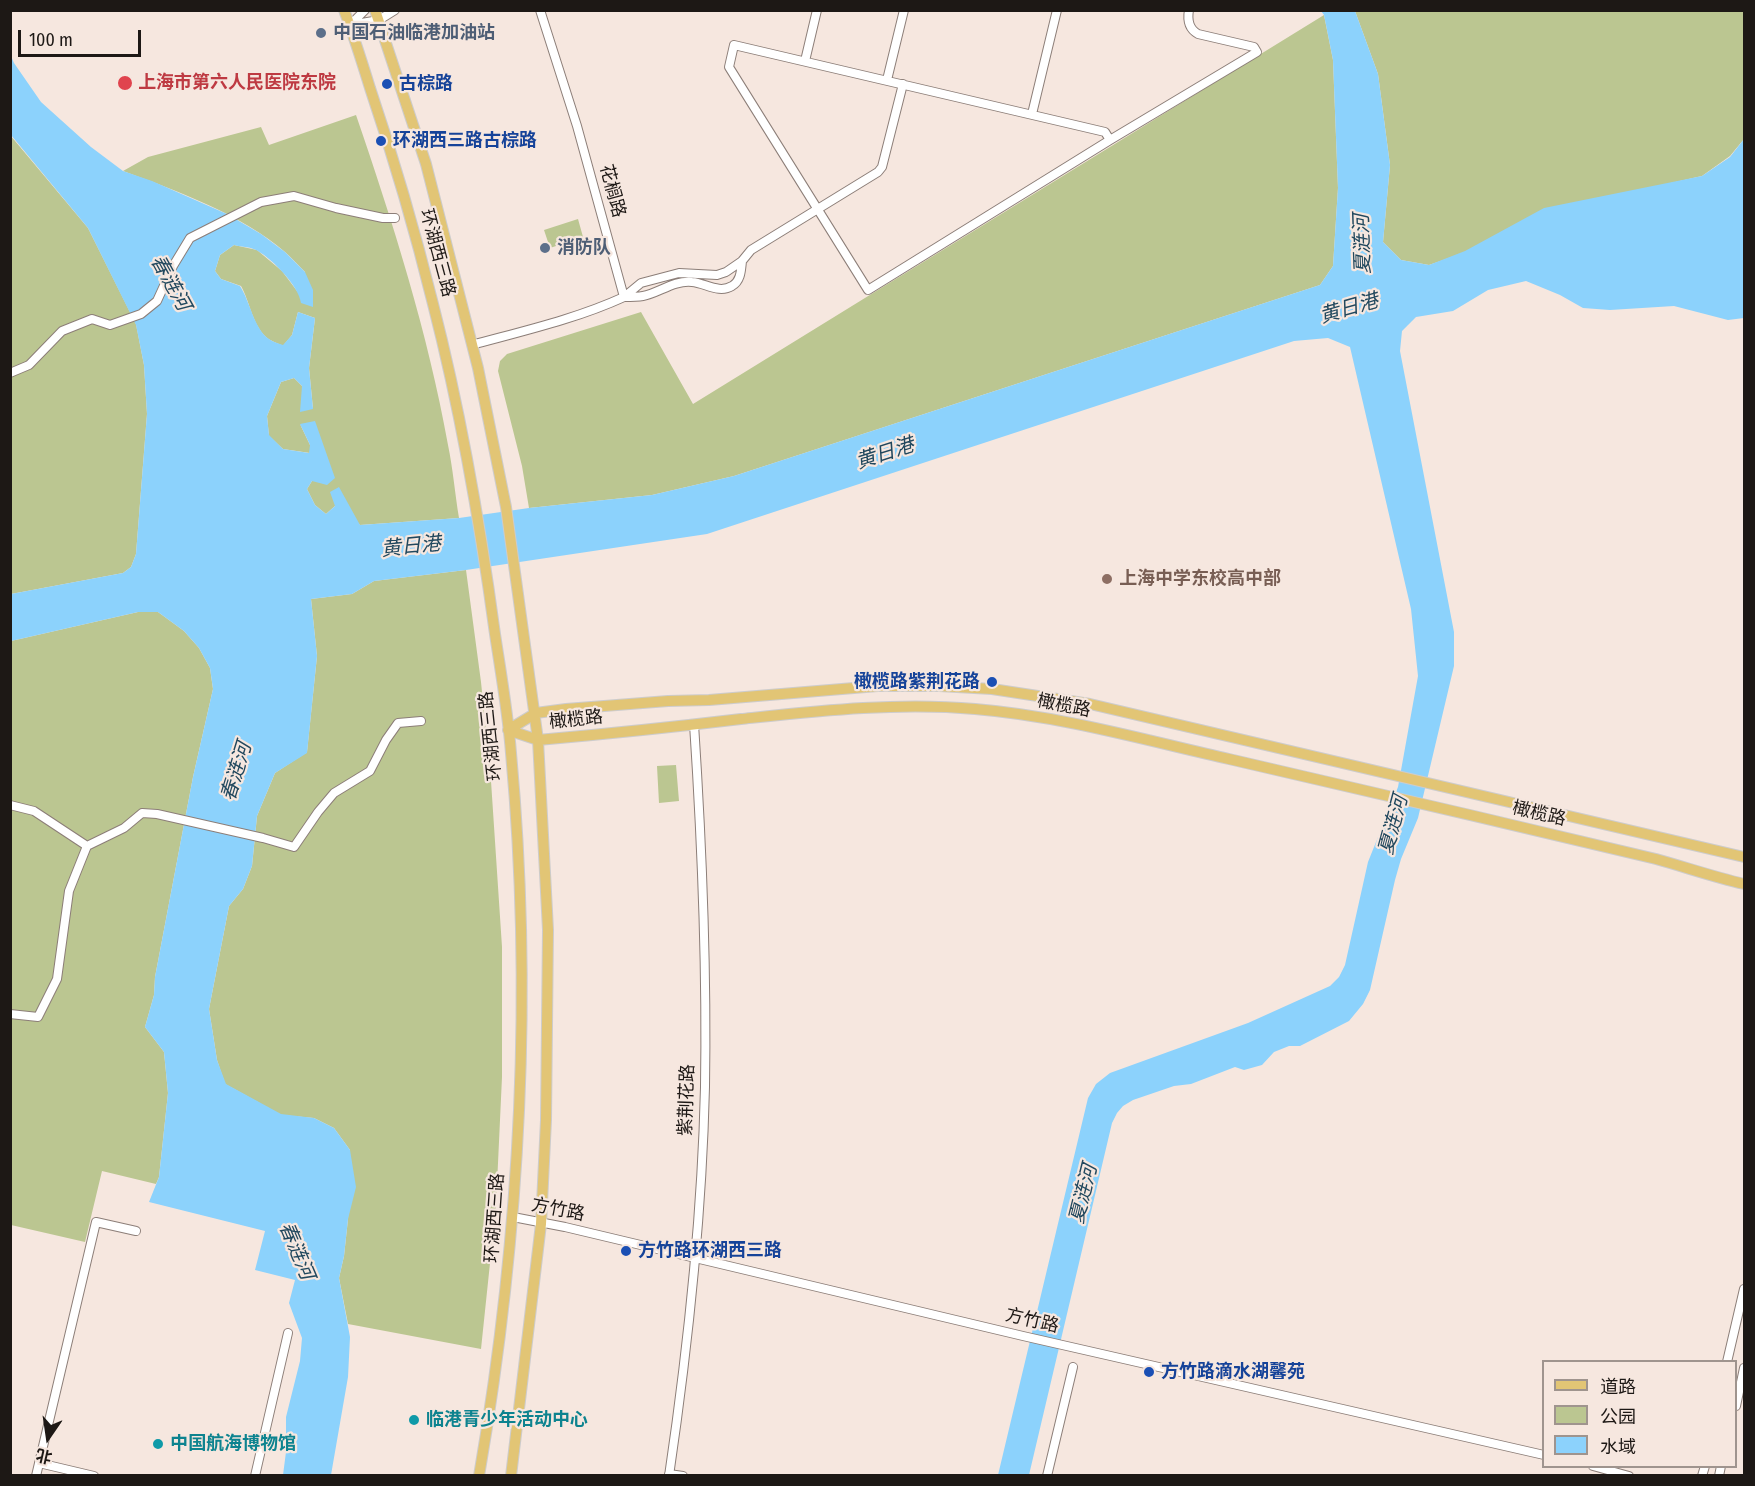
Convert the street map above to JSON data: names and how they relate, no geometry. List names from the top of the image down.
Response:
{
  "streets": {
    "main road": ["环湖西三路", "橄榄路"],
    "street": ["花榈路", "紫荆花路", "方竹路"]
  },
  "crossings": [
    ["环湖西三路", "橄榄路"],
    ["环湖西三路", "方竹路"],
    ["橄榄路", "紫荆花路"],
    ["紫荆花路", "方竹路"]
  ],
  "water": ["夏涟河", "春涟河", "黄日港"],
  "places": [
    "中国石油临港加油站",
    "上海市第六人民医院东院",
    "古棕路",
    "环湖西三路古棕路",
    "消防队",
    "上海中学东校高中部",
    "橄榄路紫荆花路",
    "方竹路环湖西三路",
    "方竹路滴水湖馨苑",
    "临港青少年活动中心",
    "中国航海博物馆"
  ],
  "legend": ["道路", "公园", "水域"],
  "scale_bar": "100 m",
  "north": "bottom"
}
